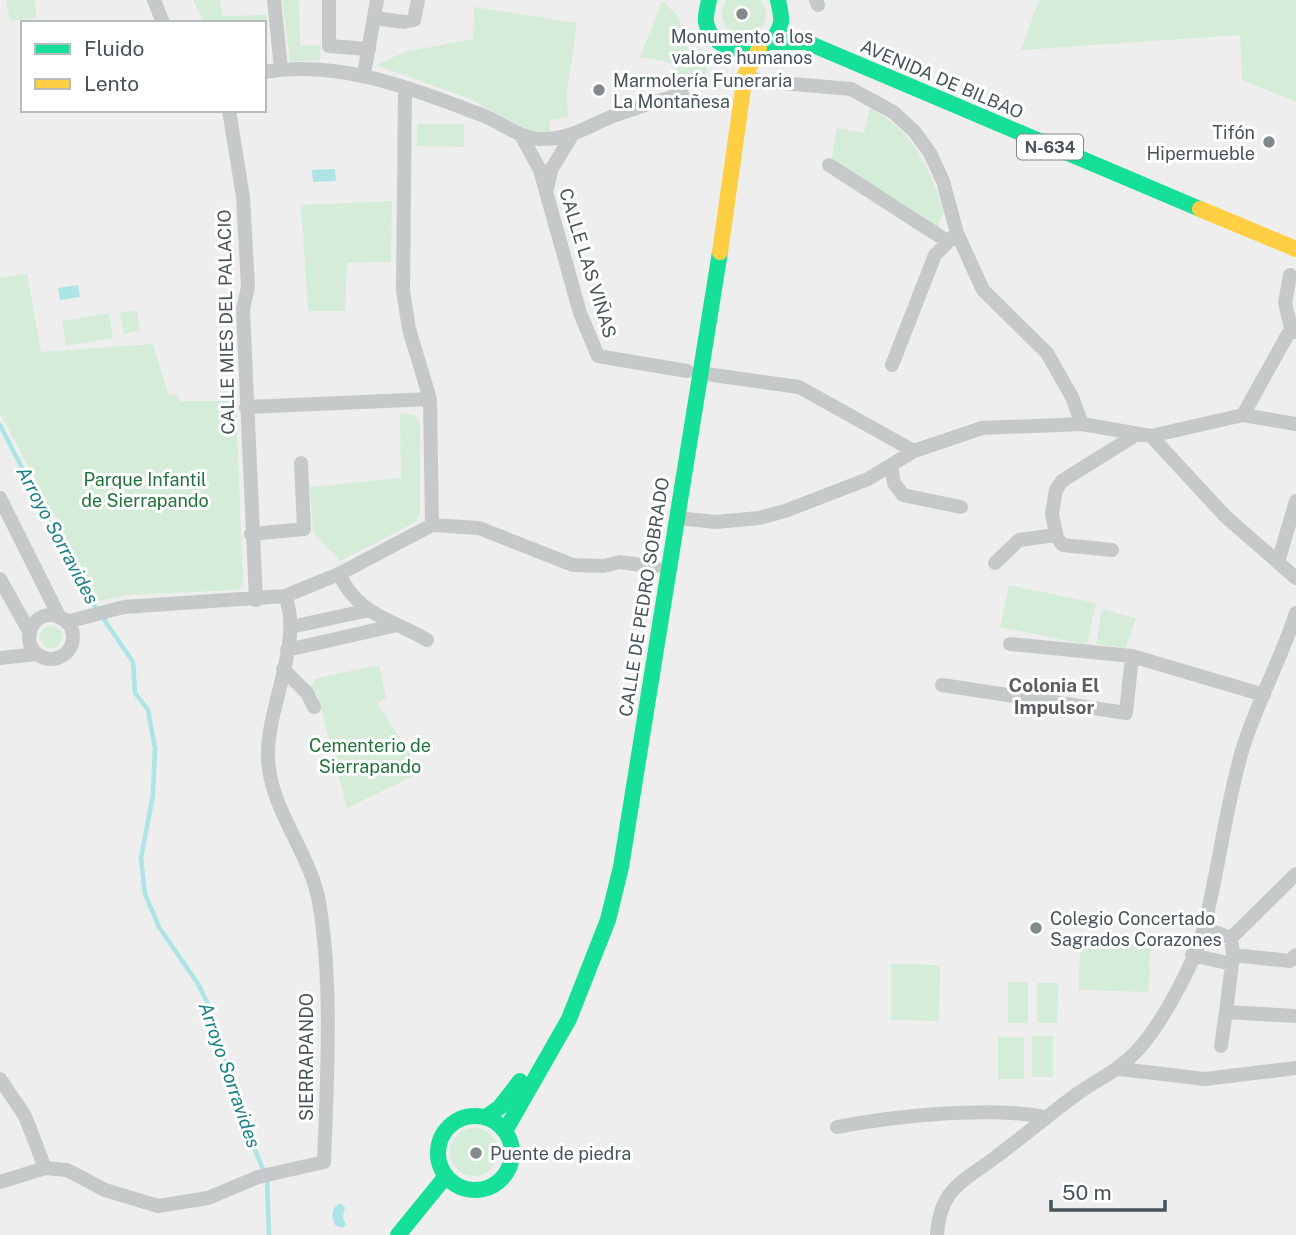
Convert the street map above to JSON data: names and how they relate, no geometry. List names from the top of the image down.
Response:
{
  "streets": {
    "main road": ["AVENIDA DE BILBAO", "N-634", "CALLE DE PEDRO SOBRADO"],
    "street": ["CALLE LAS VIÑAS", "CALLE MIES DEL PALACIO", "SIERRAPANDO"]
  },
  "crossings": [
    ["AVENIDA DE BILBAO", "N-634"],
    ["AVENIDA DE BILBAO", "CALLE DE PEDRO SOBRADO"],
    ["N-634", "CALLE DE PEDRO SOBRADO"],
    ["CALLE LAS VIÑAS", "CALLE DE PEDRO SOBRADO"]
  ],
  "districts": ["Colonia El Impulsor"],
  "water": ["Arroyo Sorravides"],
  "parks": ["Parque Infantil de Sierrapando", "Cementerio de Sierrapando"],
  "places": [
    "Monumento a los valores humanos",
    "Marmolería Funeraria La Montañesa",
    "Tifón Hipermueble",
    "Colegio Concertado Sagrados Corazones",
    "Puente de piedra"
  ],
  "legend": ["Fluido", "Lento"],
  "scale_bar": "50 m"
}
